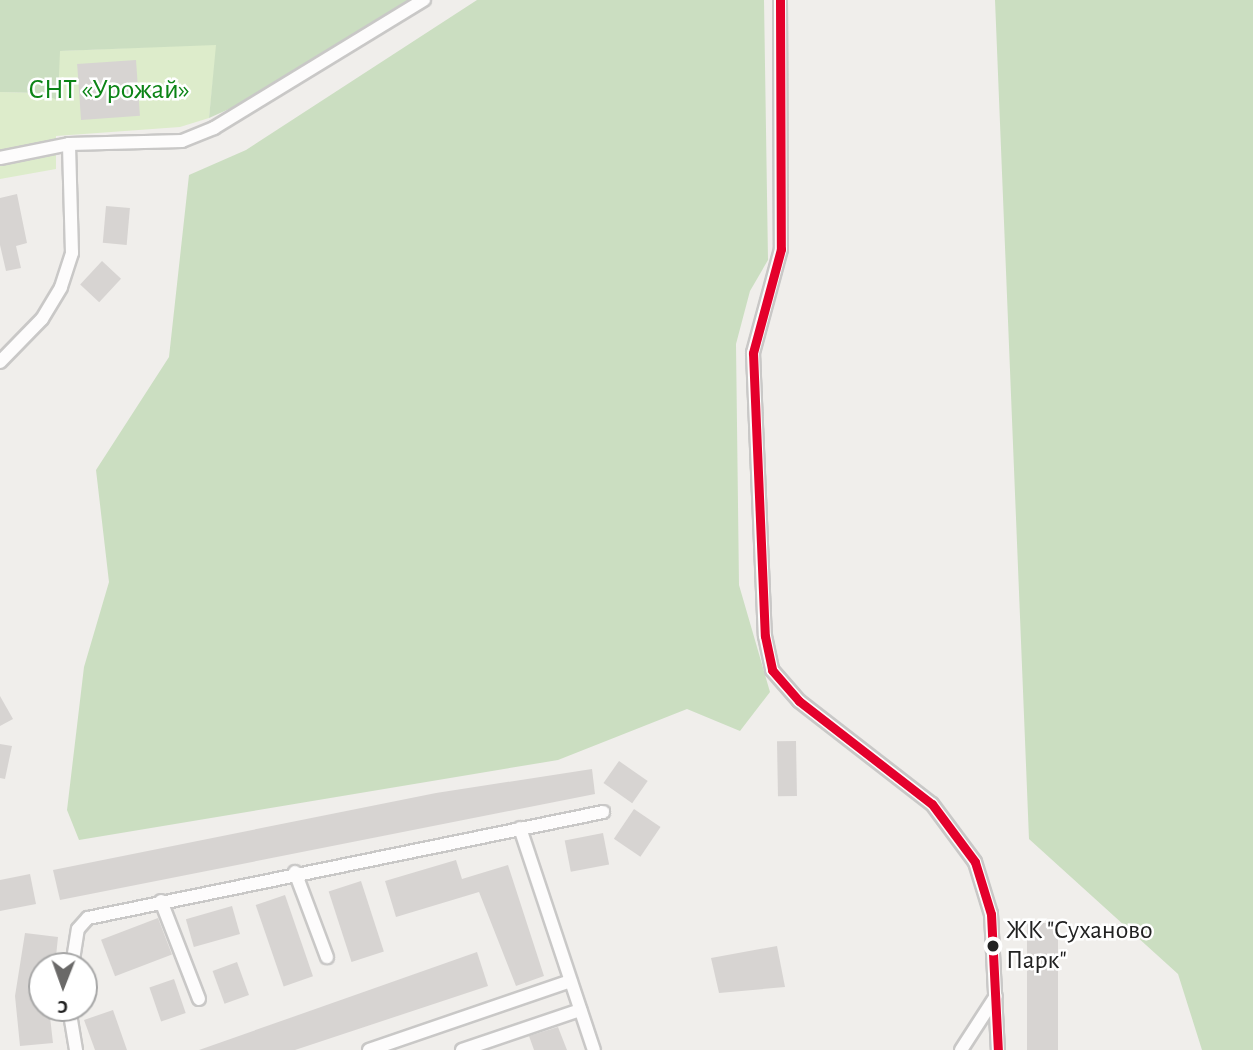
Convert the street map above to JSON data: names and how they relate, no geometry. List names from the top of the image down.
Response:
{
  "parks": ["СНТ «Урожай»"],
  "places": ["ЖК \"Суханово Парк\""],
  "north": "bottom"
}
